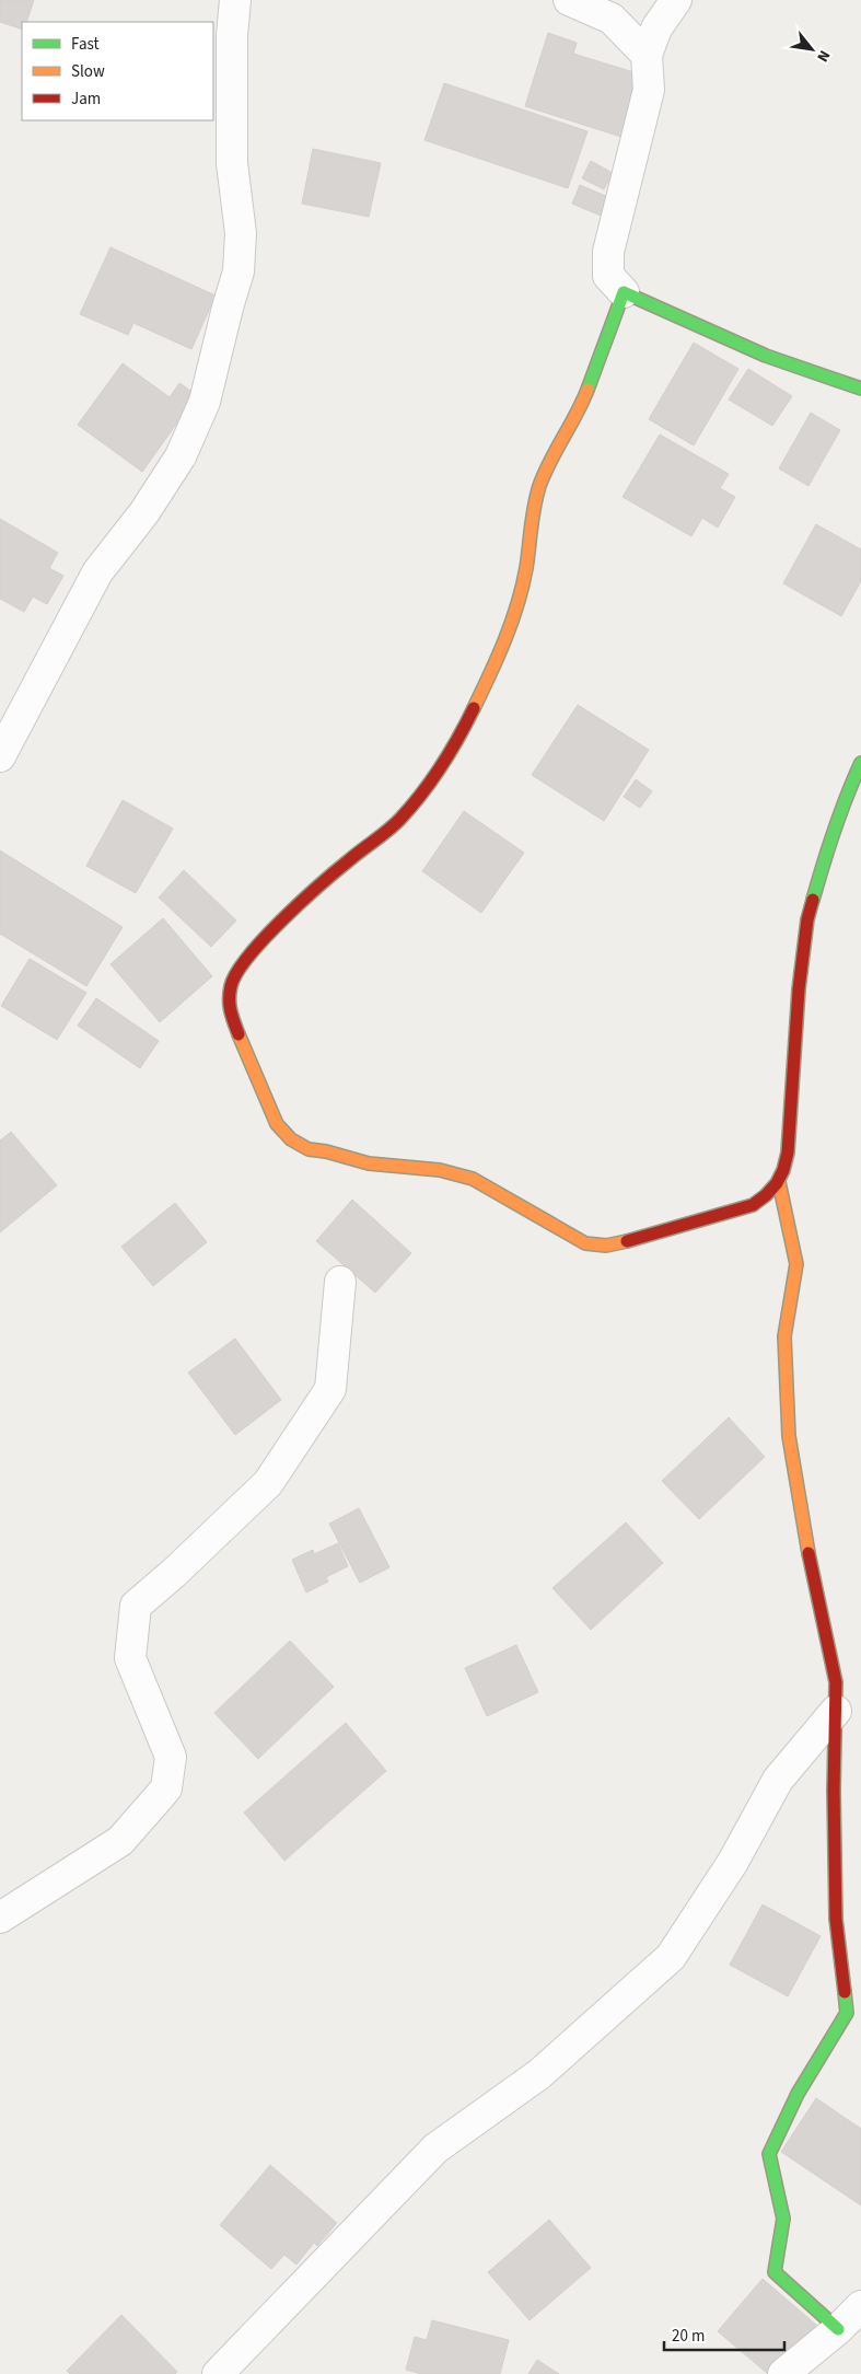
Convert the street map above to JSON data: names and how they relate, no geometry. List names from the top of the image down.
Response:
{
  "legend": ["Fast", "Slow", "Jam"],
  "scale_bar": "20 m",
  "north": "bottom right"
}
